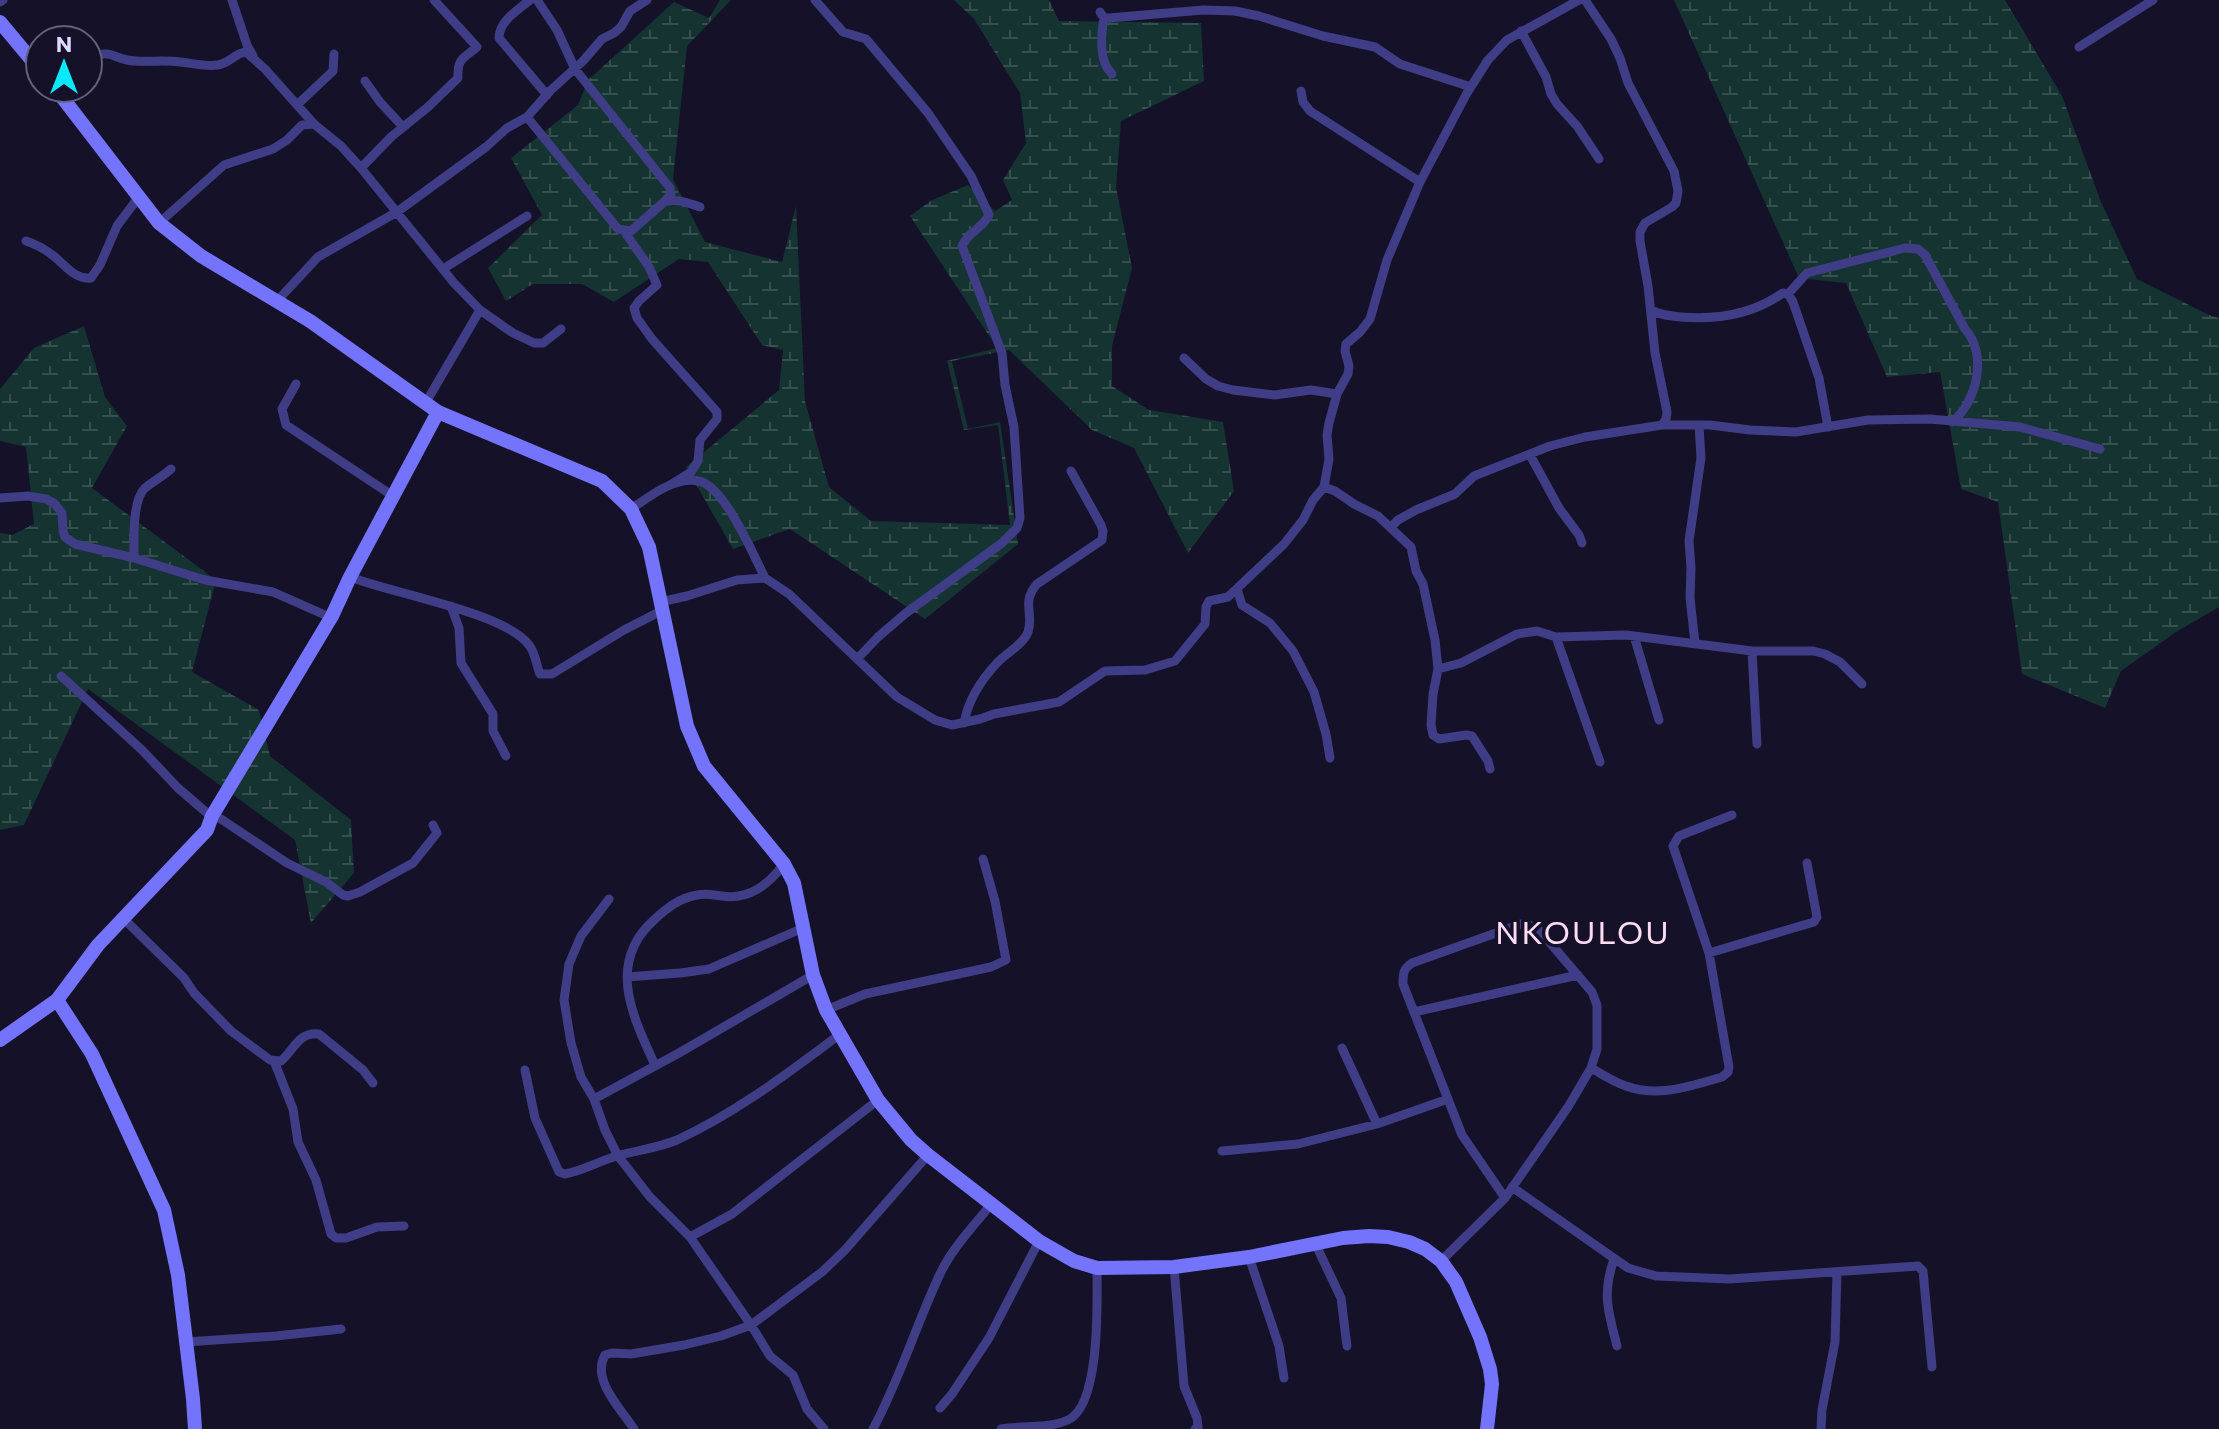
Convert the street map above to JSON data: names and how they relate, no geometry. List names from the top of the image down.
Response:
{
  "districts": ["NKOULOU"],
  "north": "top"
}
